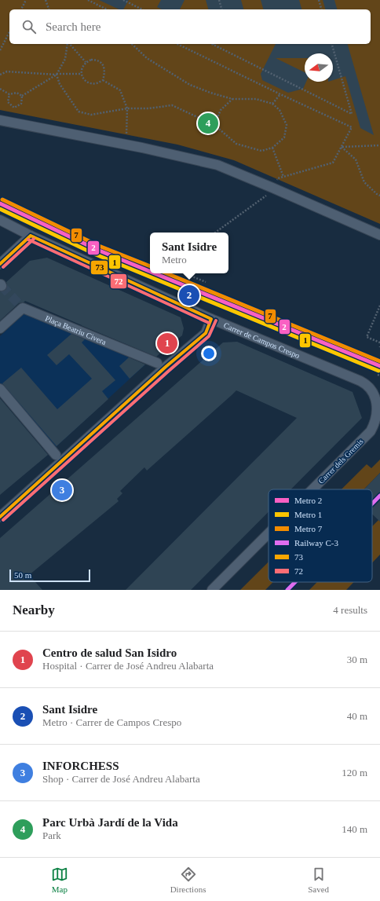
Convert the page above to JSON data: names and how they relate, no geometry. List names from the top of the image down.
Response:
{
  "streets": {
    "street": ["Plaça Beatriu Civera", "Carrer de Campos Crespo", "Carrer dels Gremis"]
  },
  "crossings": [
    ["Carrer de Campos Crespo", "Carrer dels Gremis"]
  ],
  "lines": [
    "metro line 7",
    "metro line 2",
    "metro line 1",
    "transit line 73",
    "transit line 72",
    "rail line C-3"
  ],
  "legend": [
    "Metro 2",
    "Metro 1",
    "Metro 7",
    "Railway C-3",
    "73",
    "72"
  ],
  "scale_bar": "50 m",
  "north": "left",
  "page": {
    "search": "Search here",
    "pins": [
      "4",
      "2",
      "1",
      "3"
    ],
    "popup": ["Sant Isidre", "Metro"],
    "scale": "50 m",
    "heading": ["Nearby", "4 results"],
    "list": [
      {
        "mark": "1",
        "name": "Centro de salud San Isidro",
        "note": "Hospital · Carrer de José Andreu Alabarta",
        "value": "30 m"
      },
      {
        "mark": "2",
        "name": "Sant Isidre",
        "note": "Metro · Carrer de Campos Crespo",
        "value": "40 m"
      },
      {
        "mark": "3",
        "name": "INFORCHESS",
        "note": "Shop · Carrer de José Andreu Alabarta",
        "value": "120 m"
      },
      {
        "mark": "4",
        "name": "Parc Urbà Jardí de la Vida",
        "note": "Park",
        "value": "140 m"
      }
    ],
    "nav": ["Map", "Directions", "Saved"]
  }
}
